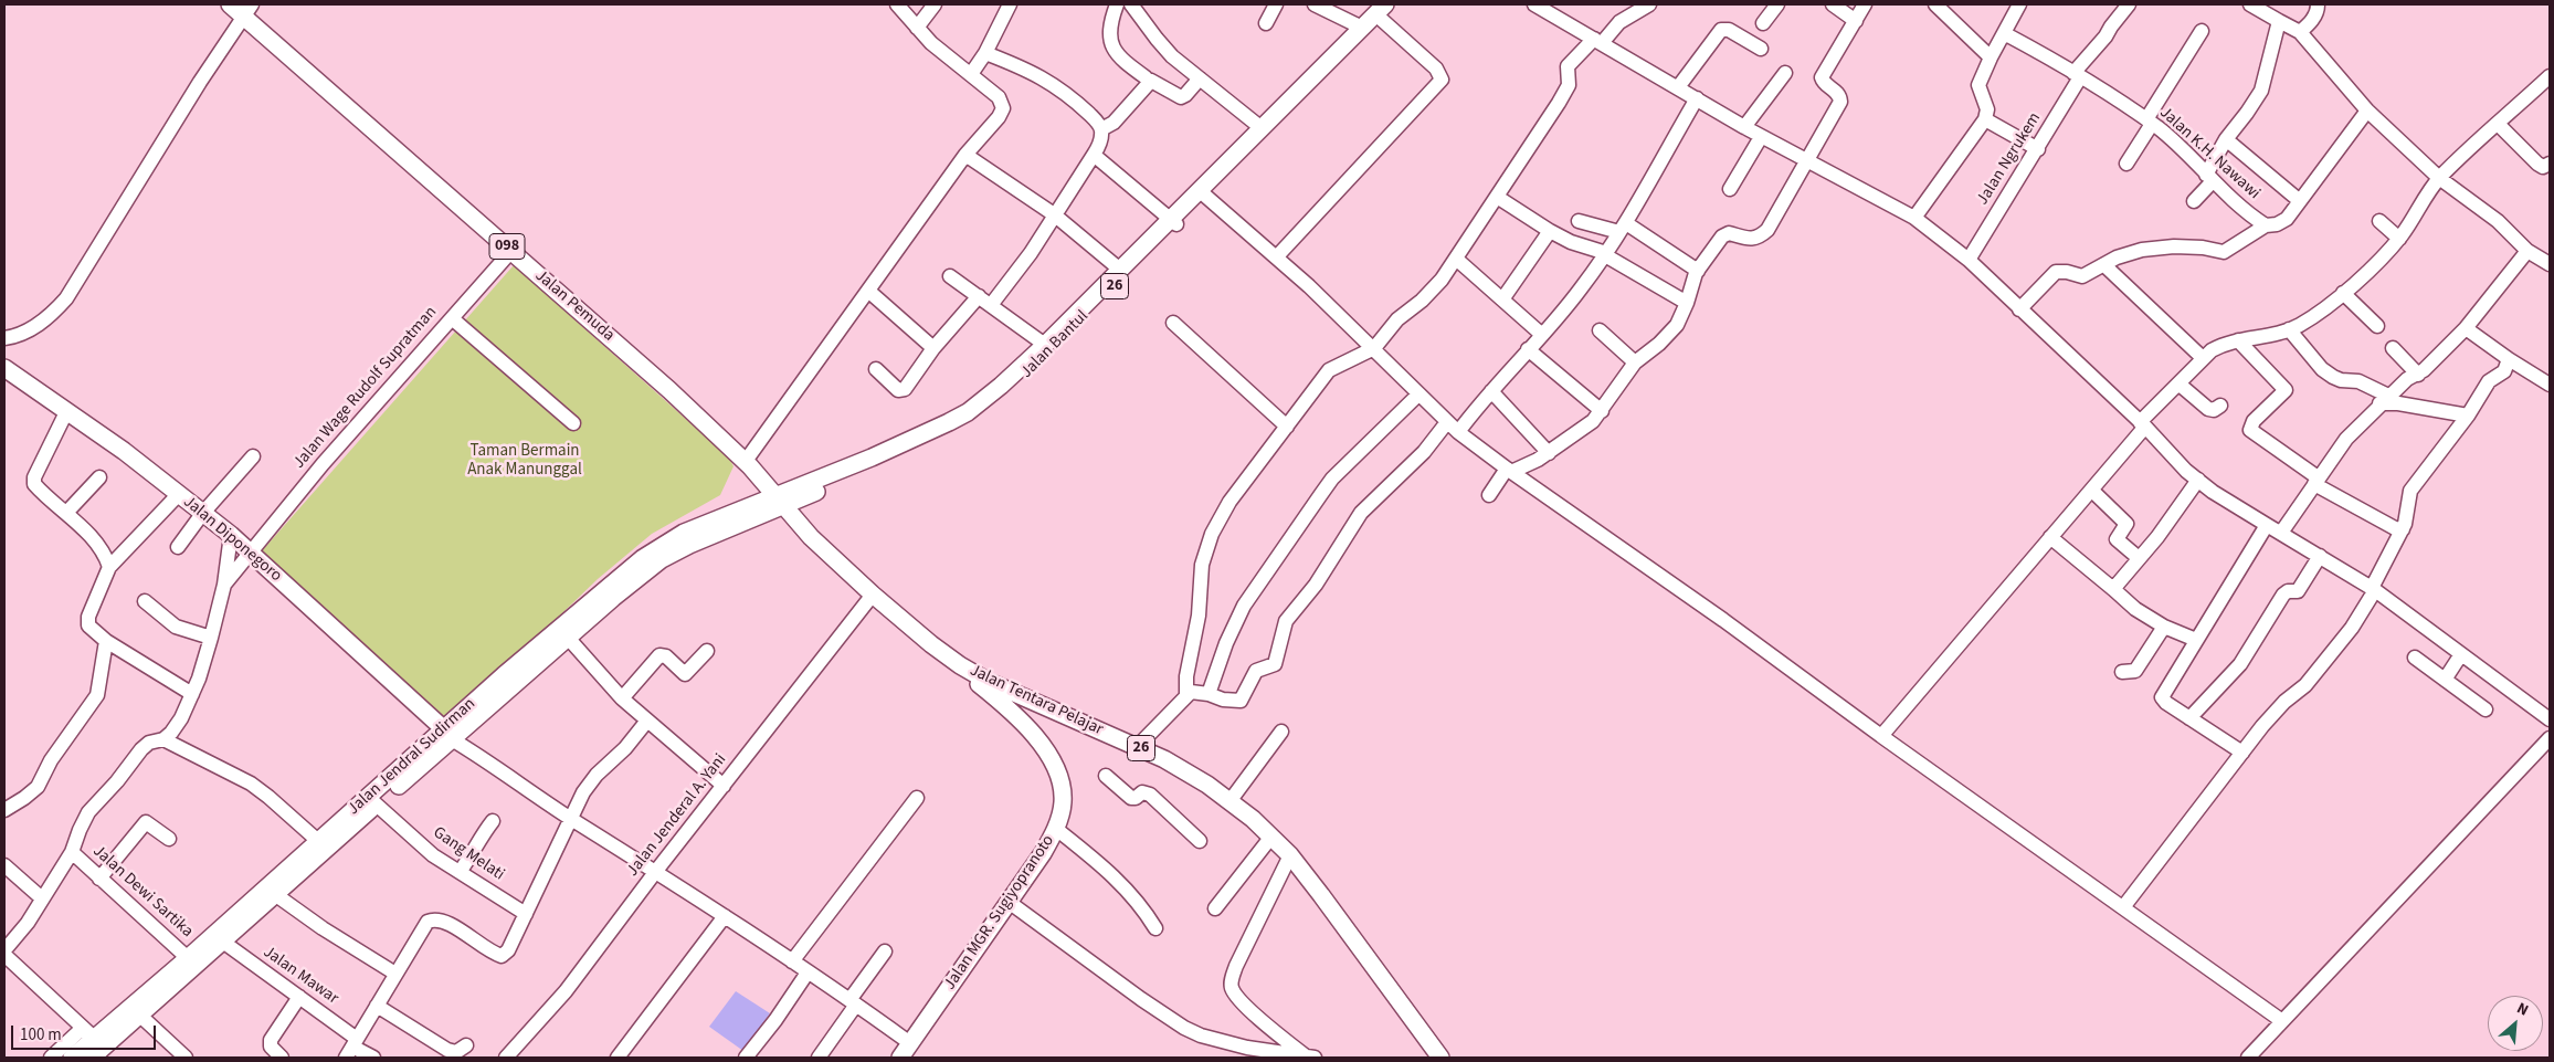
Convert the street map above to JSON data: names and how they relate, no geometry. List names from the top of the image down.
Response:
{
  "streets": {
    "main road": [
      "098",
      "26",
      "Jalan Pemuda",
      "Jalan Bantul",
      "Jalan Diponegoro",
      "Jalan Tentara Pelajar",
      "Jalan Jendral Sudirman",
      "Jalan MGR. Sugiyopranoto"
    ],
    "street": [
      "Jalan K.H. Nawawi",
      "Jalan Ngrukem",
      "Jalan Wage Rudolf Supratman",
      "Jalan Jenderal A. Yani",
      "Gang Melati",
      "Jalan Dewi Sartika",
      "Jalan Mawar"
    ]
  },
  "crossings": [
    ["Jalan K.H. Nawawi", "Jalan Ngrukem"],
    ["Jalan Pemuda", "Jalan Bantul"],
    ["Jalan Pemuda", "Jalan Wage Rudolf Supratman"],
    ["Jalan Pemuda", "Jalan Tentara Pelajar"],
    ["Jalan Pemuda", "Jalan Jendral Sudirman"],
    ["Jalan Bantul", "Jalan Tentara Pelajar"],
    ["Jalan Bantul", "Jalan Jendral Sudirman"],
    ["Jalan Wage Rudolf Supratman", "Jalan Diponegoro"],
    ["Jalan Diponegoro", "Jalan Jendral Sudirman"],
    ["Jalan Tentara Pelajar", "Jalan Jendral Sudirman"],
    ["Jalan Tentara Pelajar", "Jalan Jenderal A. Yani"],
    ["Jalan Tentara Pelajar", "Jalan MGR. Sugiyopranoto"],
    ["Jalan Jendral Sudirman", "Gang Melati"],
    ["Jalan Jendral Sudirman", "Jalan Dewi Sartika"],
    ["Jalan Jendral Sudirman", "Jalan Mawar"]
  ],
  "parks": ["Taman Bermain Anak Manunggal"],
  "scale_bar": "100 m",
  "north": "top right"
}
